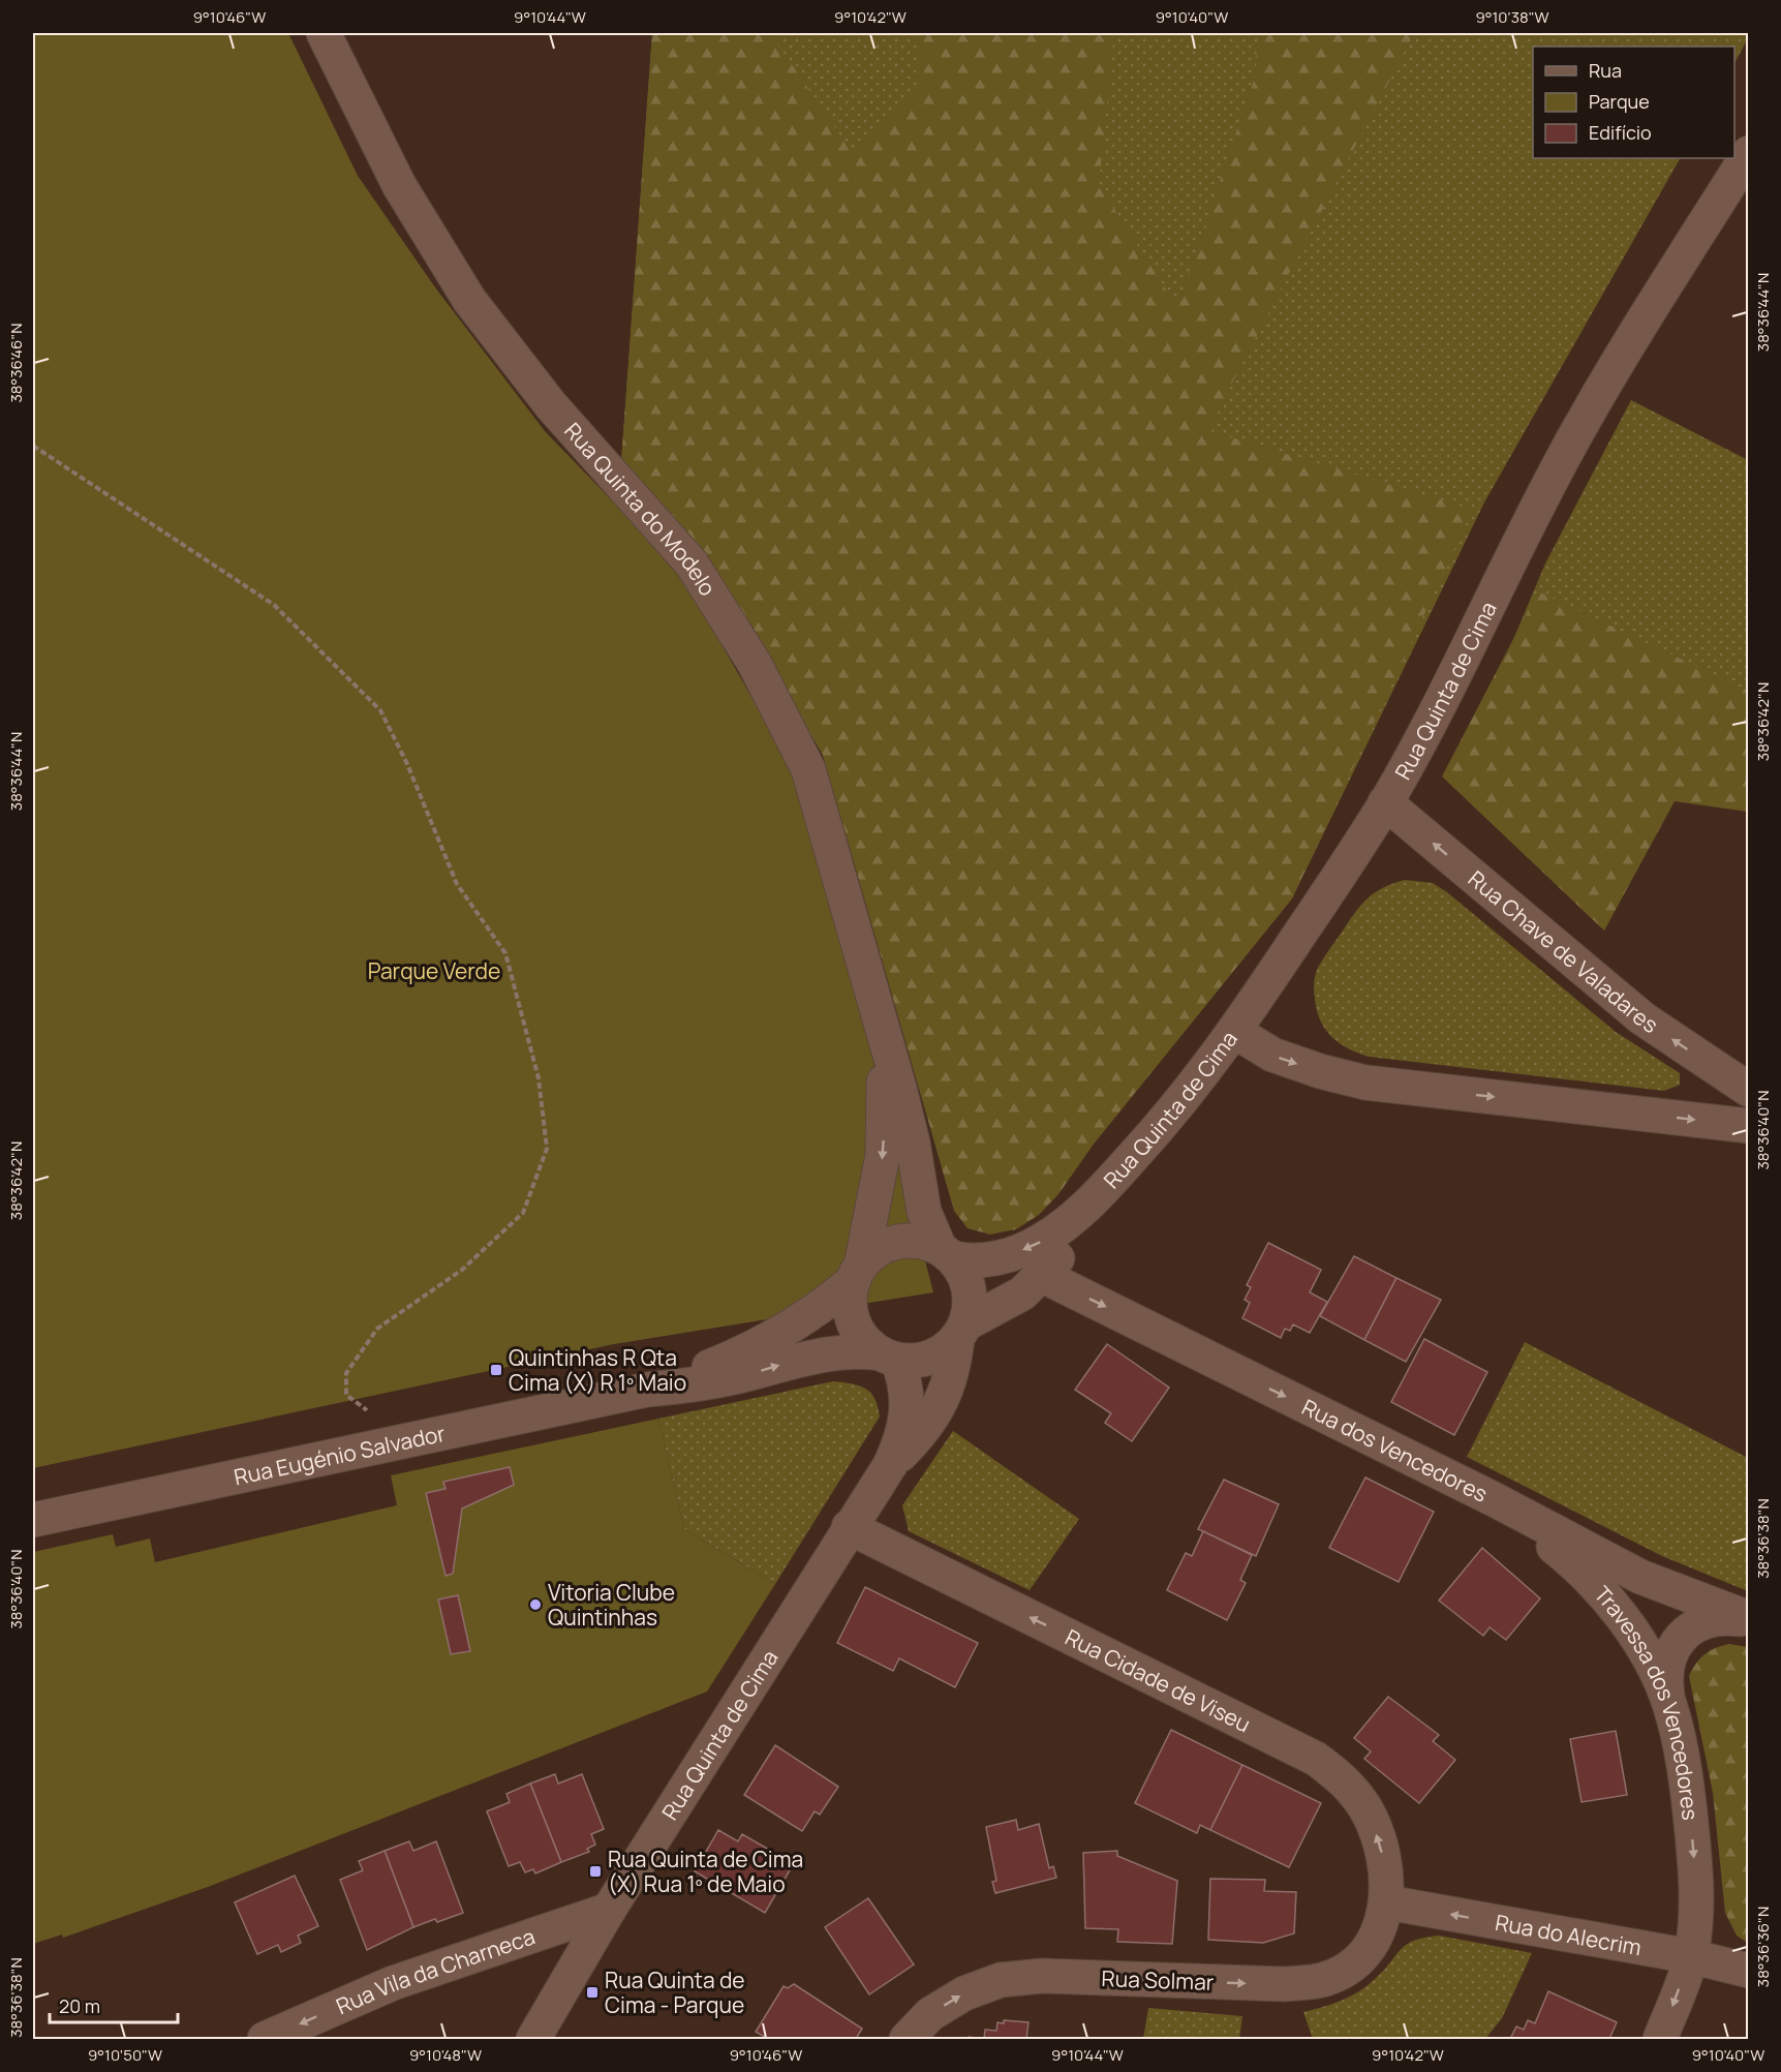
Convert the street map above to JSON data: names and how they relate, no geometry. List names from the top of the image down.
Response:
{
  "streets": {
    "street": [
      "Rua Quinta do Modelo",
      "Rua Quinta de Cima",
      "Rua Chave de Valadares",
      "Rua dos Vencedores",
      "Rua Eugénio Salvador",
      "Rua Cidade de Viseu",
      "Travessa dos Vencedores",
      "Rua do Alecrim",
      "Rua Vila da Charneca",
      "Rua Solmar"
    ]
  },
  "crossings": [
    ["Rua Quinta do Modelo", "Rua Quinta de Cima"],
    ["Rua Quinta do Modelo", "Rua Eugénio Salvador"],
    ["Rua Quinta de Cima", "Rua Chave de Valadares"],
    ["Rua Quinta de Cima", "Rua dos Vencedores"],
    ["Rua Quinta de Cima", "Rua Eugénio Salvador"],
    ["Rua Quinta de Cima", "Rua Cidade de Viseu"],
    ["Rua Quinta de Cima", "Rua Vila da Charneca"],
    ["Rua dos Vencedores", "Travessa dos Vencedores"],
    ["Rua Cidade de Viseu", "Rua do Alecrim"],
    ["Rua Cidade de Viseu", "Rua Solmar"],
    ["Travessa dos Vencedores", "Rua do Alecrim"],
    ["Rua do Alecrim", "Rua Solmar"]
  ],
  "one_way": [
    "Rua Chave de Valadares",
    "Rua dos Vencedores",
    "Rua Cidade de Viseu",
    "Travessa dos Vencedores",
    "Rua do Alecrim",
    "Rua Vila da Charneca",
    "Rua Solmar"
  ],
  "parks": ["Parque Verde"],
  "places": {
    "transit": ["Quintinhas R Qta Cima (X) R 1º Maio", "Rua Quinta de Cima (X) Rua 1º de Maio", "Rua Quinta de Cima - Parque"],
    "other": ["Vitoria Clube Quintinhas"]
  },
  "legend": ["Rua", "Parque", "Edifício"],
  "scale_bar": "20 m",
  "coordinates": [
    "9°10'46\"W",
    "9°10'44\"W",
    "9°10'42\"W",
    "9°10'40\"W",
    "9°10'38\"W",
    "38°36'44\"N",
    "38°36'46\"N",
    "38°36'42\"N",
    "38°36'40\"N",
    "38°36'38\"N",
    "38°36'36\"N",
    "9°10'50\"W",
    "9°10'48\"W"
  ]
}
